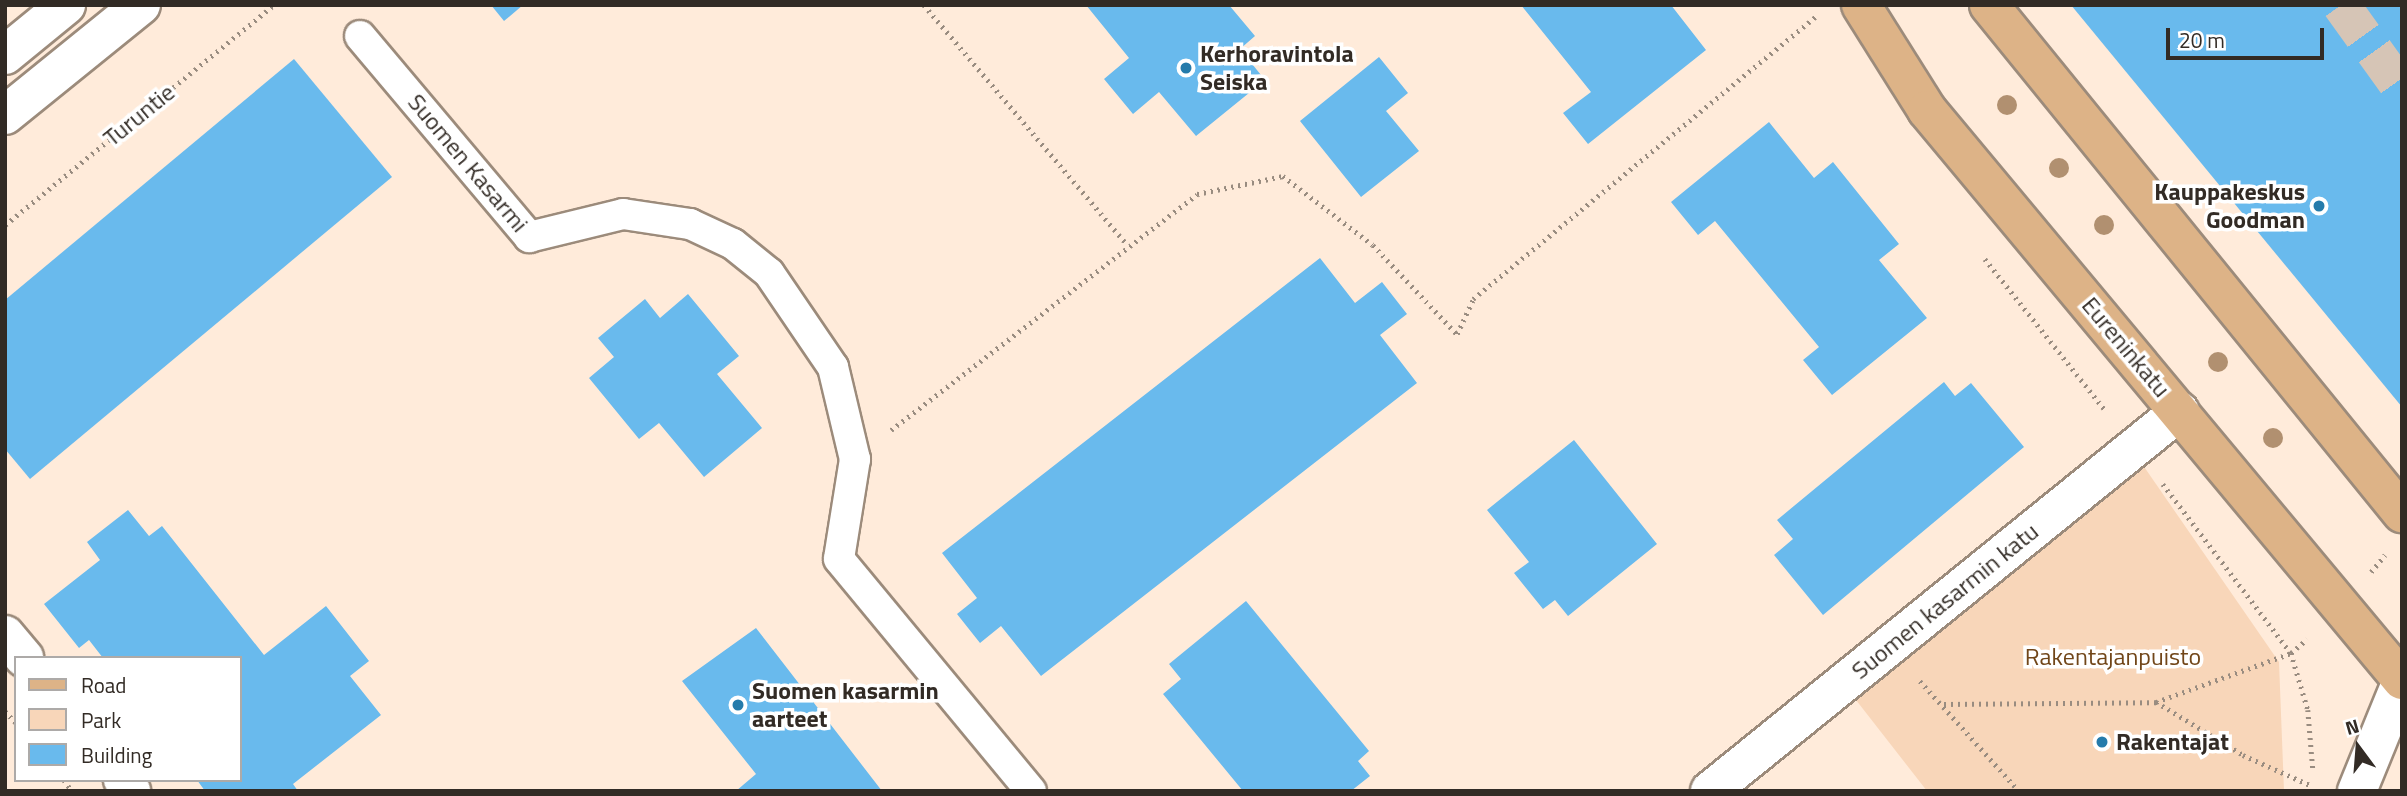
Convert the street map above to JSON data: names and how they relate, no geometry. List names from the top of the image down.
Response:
{
  "streets": {
    "main road": ["Eureninkatu"],
    "street": ["Suomen kasarmin katu"],
    "lane": ["Suomen Kasarmi"],
    "path": ["Turuntie"]
  },
  "crossings": [
    ["Eureninkatu", "Suomen kasarmin katu"]
  ],
  "parks": ["Rakentajanpuisto"],
  "places": [
    "Kerhoravintola Seiska",
    "Kauppakeskus Goodman",
    "Suomen kasarmin aarteet",
    "Rakentajat"
  ],
  "legend": ["Road", "Park", "Building"],
  "scale_bar": "20 m",
  "north": "top"
}
